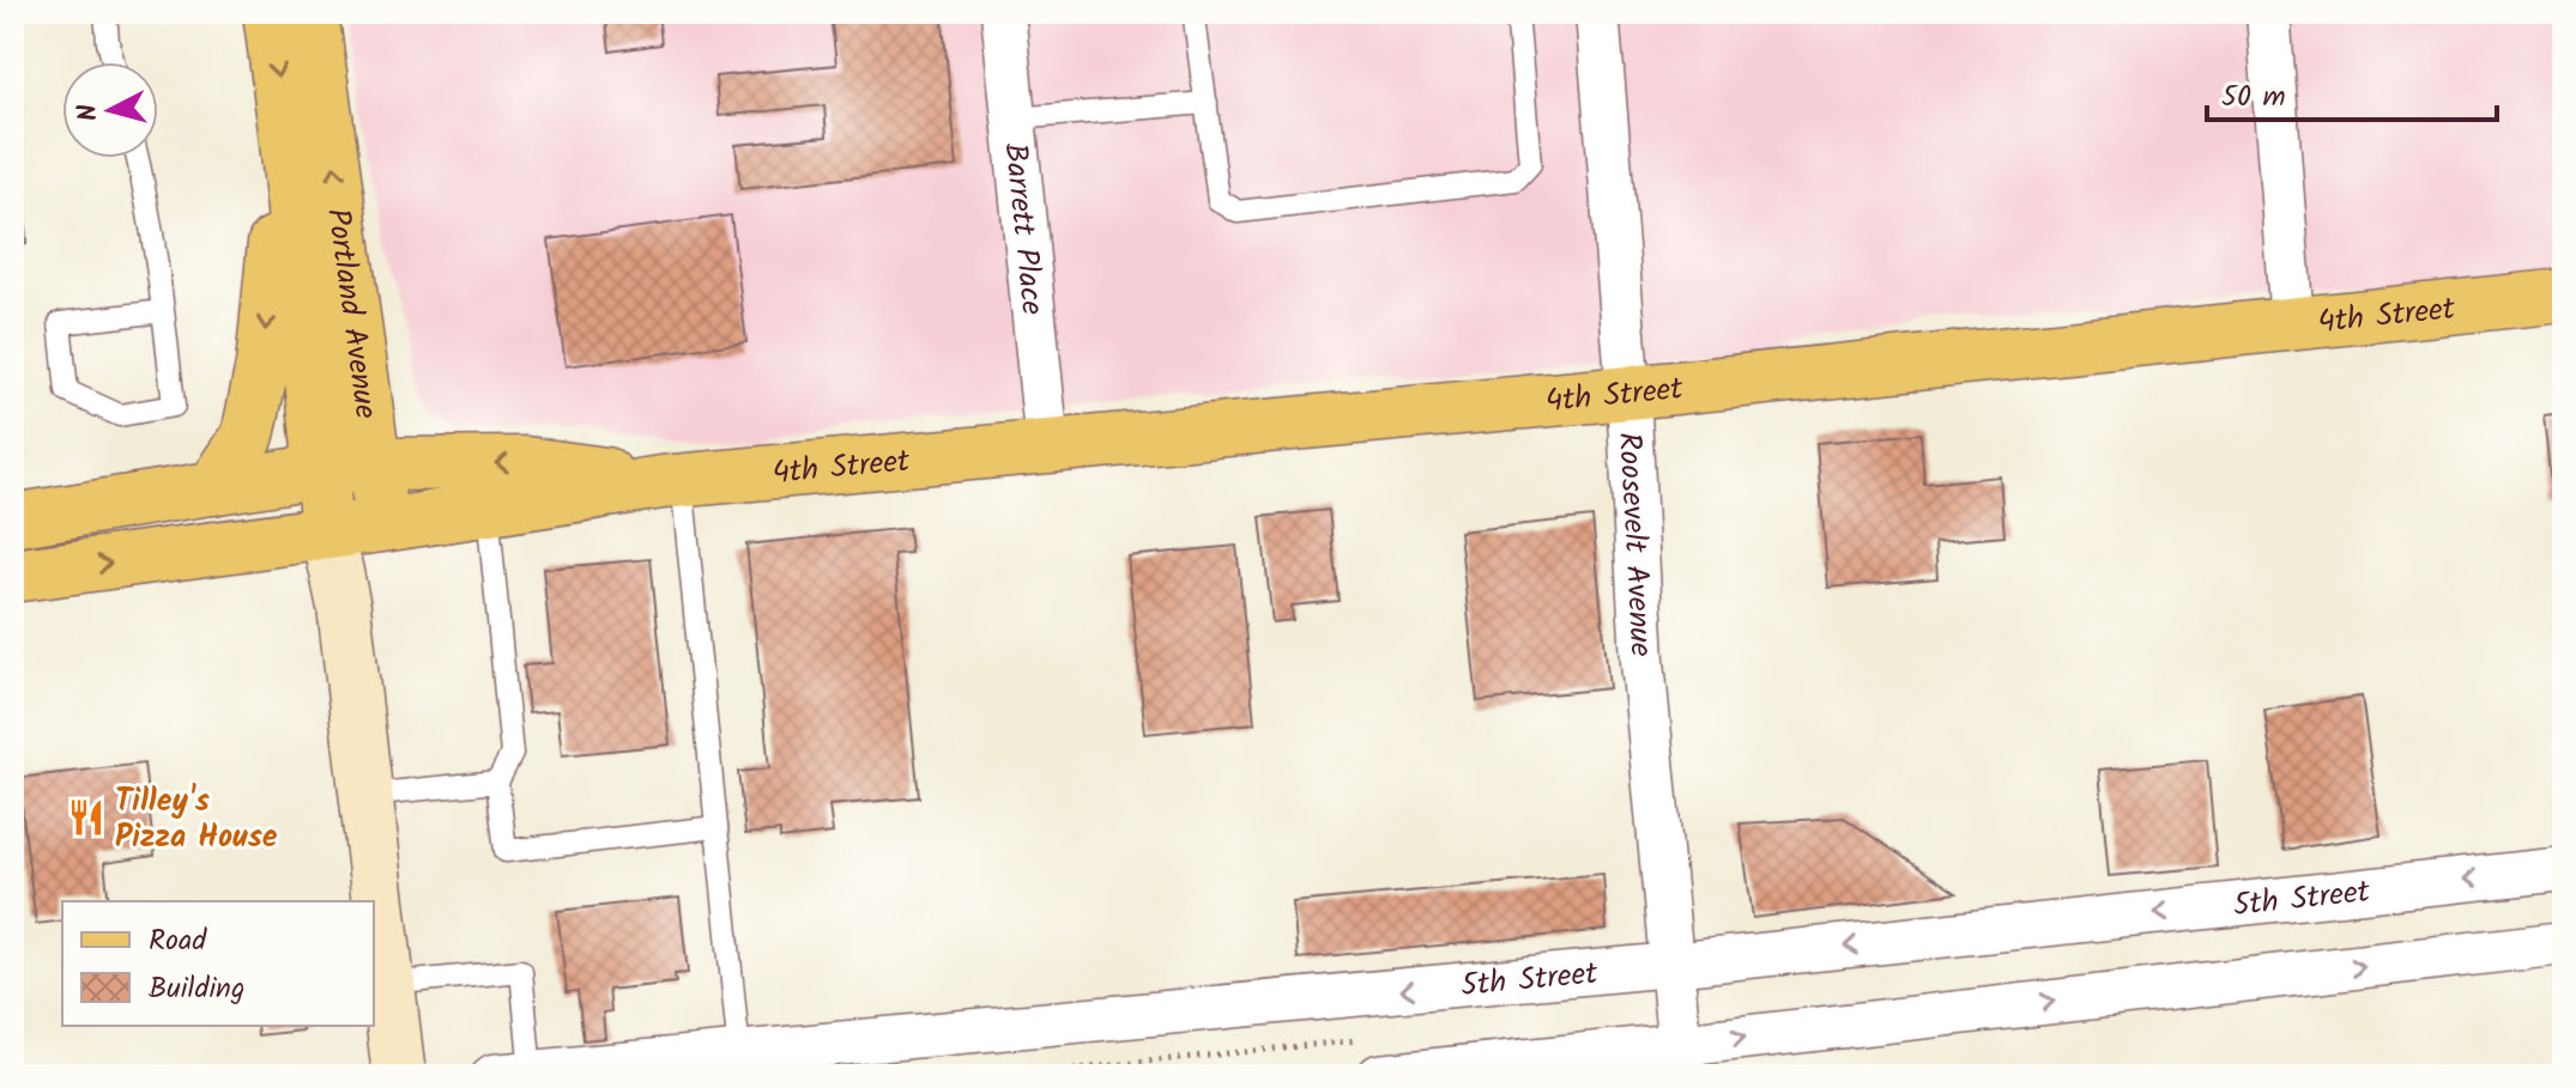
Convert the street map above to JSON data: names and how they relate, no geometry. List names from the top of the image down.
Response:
{
  "streets": {
    "main road": ["Portland Avenue", "4th Street"],
    "street": ["Barrett Place", "Roosevelt Avenue", "5th Street"]
  },
  "crossings": [
    ["Barrett Place", "4th Street"],
    ["Portland Avenue", "4th Street"],
    ["4th Street", "Roosevelt Avenue"],
    ["Roosevelt Avenue", "5th Street"]
  ],
  "places": {
    "restaurant": ["Tilley's Pizza House"]
  },
  "legend": ["Road", "Building"],
  "scale_bar": "50 m",
  "north": "left"
}
